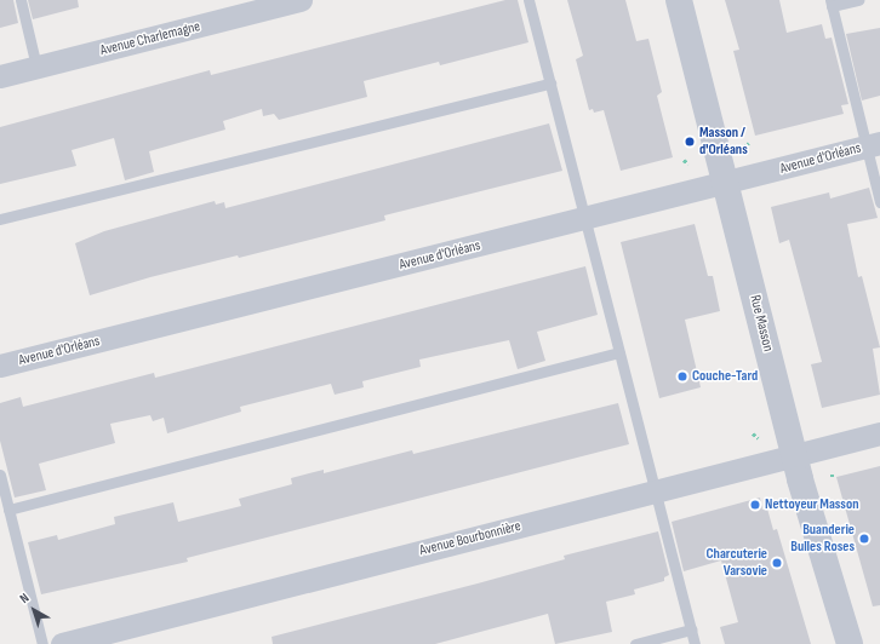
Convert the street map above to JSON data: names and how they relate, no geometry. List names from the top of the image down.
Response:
{
  "streets": {
    "street": [
      "Avenue Charlemagne",
      "Avenue d'Orléans",
      "Rue Masson",
      "Avenue Bourbonnière"
    ]
  },
  "crossings": [
    ["Avenue d'Orléans", "Rue Masson"],
    ["Rue Masson", "Avenue Bourbonnière"]
  ],
  "places": [
    "Masson / d'Orléans",
    "Couche-Tard",
    "Nettoyeur Masson",
    "Buanderie Bulles Roses",
    "Charcuterie Varsovie"
  ],
  "north": "top left"
}
